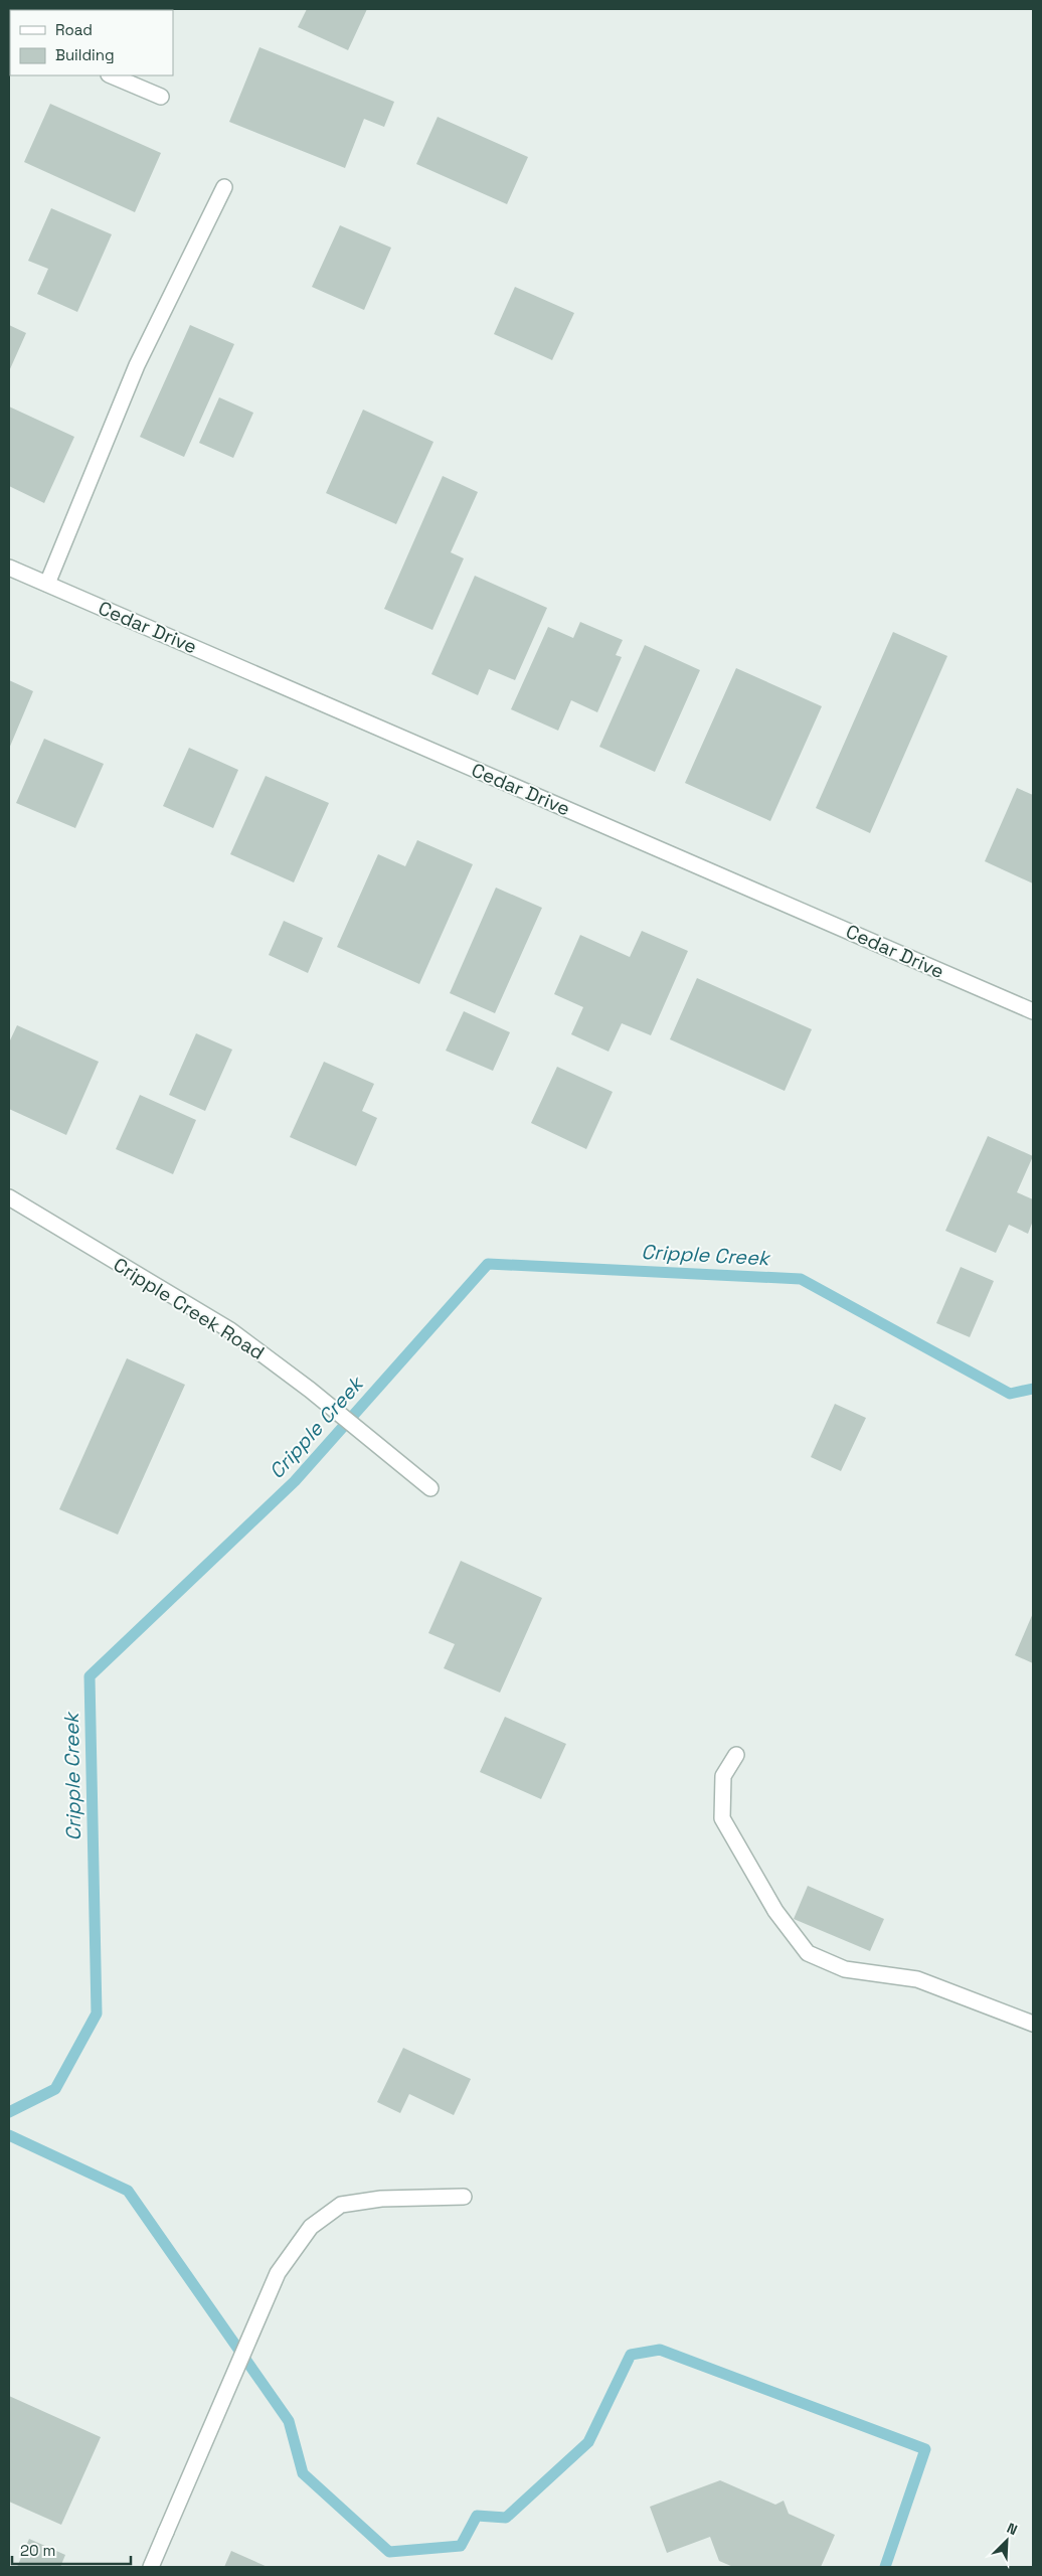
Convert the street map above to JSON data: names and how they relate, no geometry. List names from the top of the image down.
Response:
{
  "streets": {
    "street": ["Cedar Drive", "Cripple Creek Road"]
  },
  "water": ["Cripple Creek"],
  "legend": ["Road", "Building"],
  "scale_bar": "20 m",
  "north": "top right"
}
